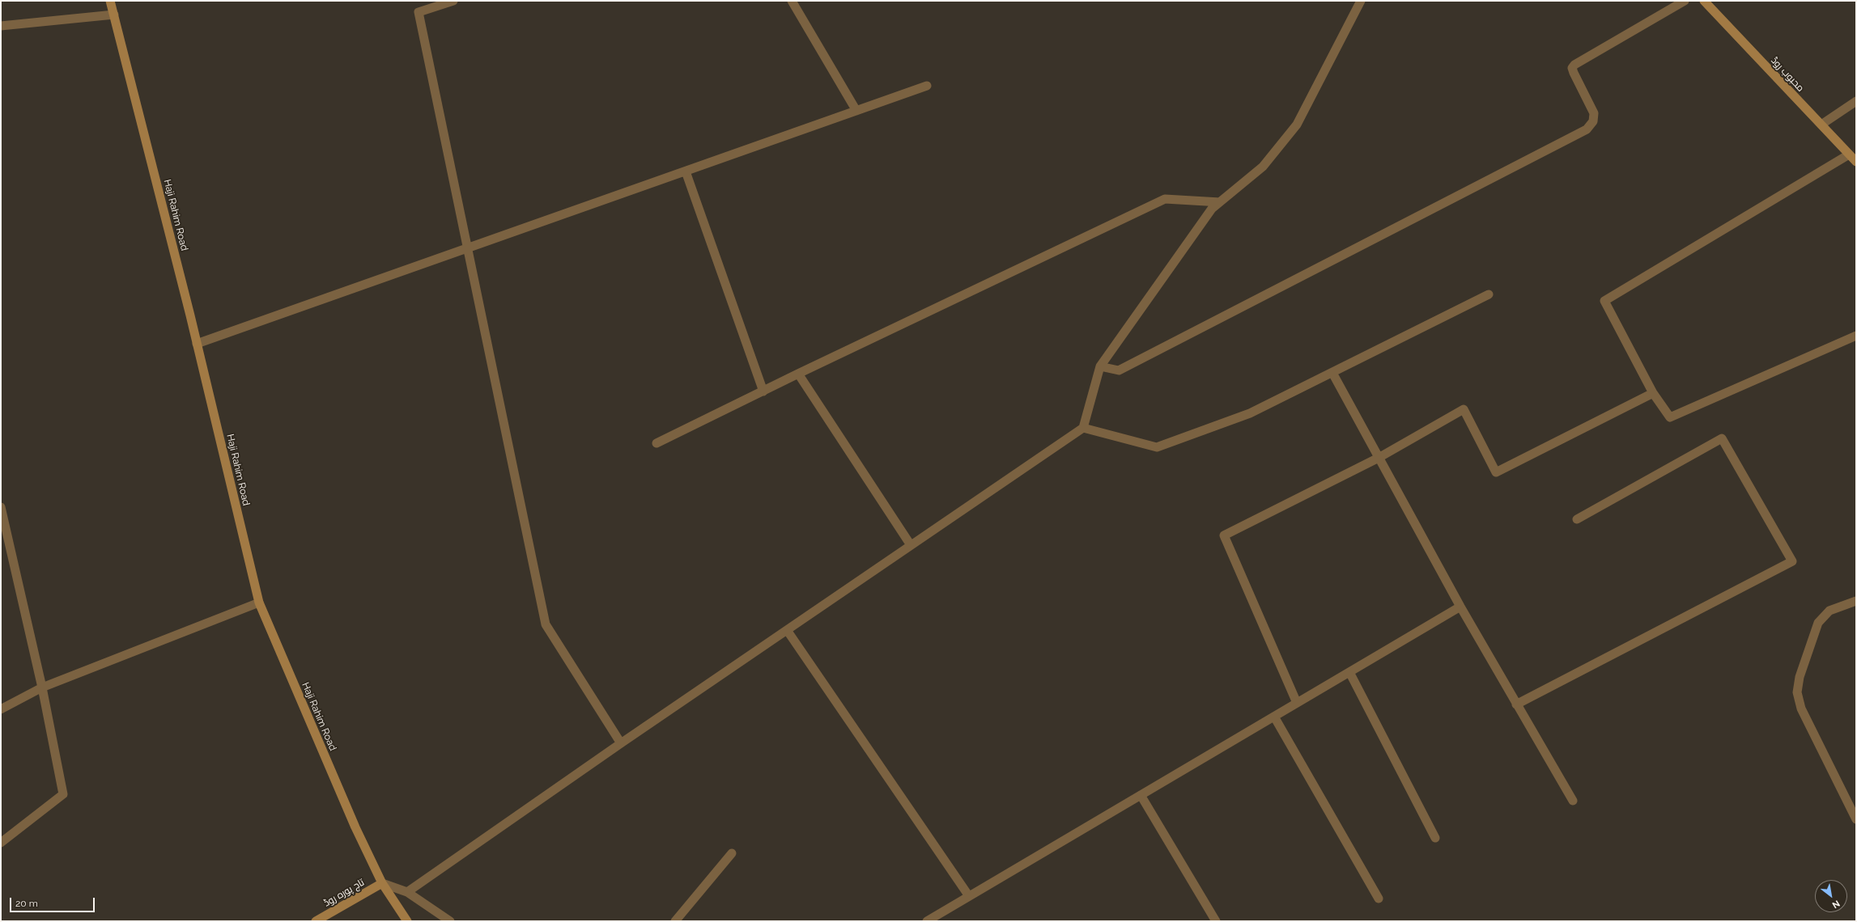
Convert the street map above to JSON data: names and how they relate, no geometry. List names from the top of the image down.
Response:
{
  "streets": {
    "main road": ["محبوب روڈ", "Haji Rahim Road", "تاج پورہ روڈ"]
  },
  "crossings": [
    ["Haji Rahim Road", "تاج پورہ روڈ"]
  ],
  "scale_bar": "20 m",
  "north": "bottom right"
}
